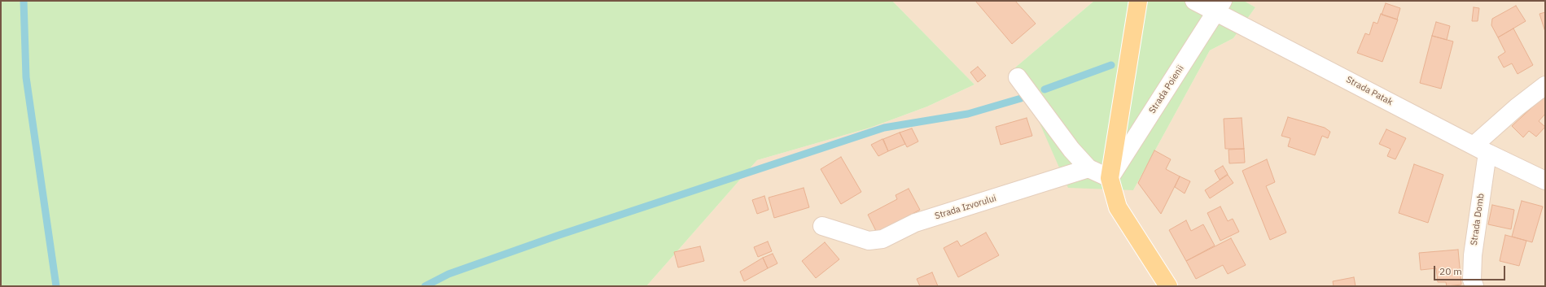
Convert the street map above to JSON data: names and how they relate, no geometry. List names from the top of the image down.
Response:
{
  "streets": {
    "street": [
      "Strada Poienii",
      "Strada Patak",
      "Strada Izvorului",
      "Strada Domb"
    ]
  },
  "crossings": [
    ["Strada Poienii", "Strada Patak"],
    ["Strada Patak", "Strada Domb"]
  ],
  "scale_bar": "20 m"
}
